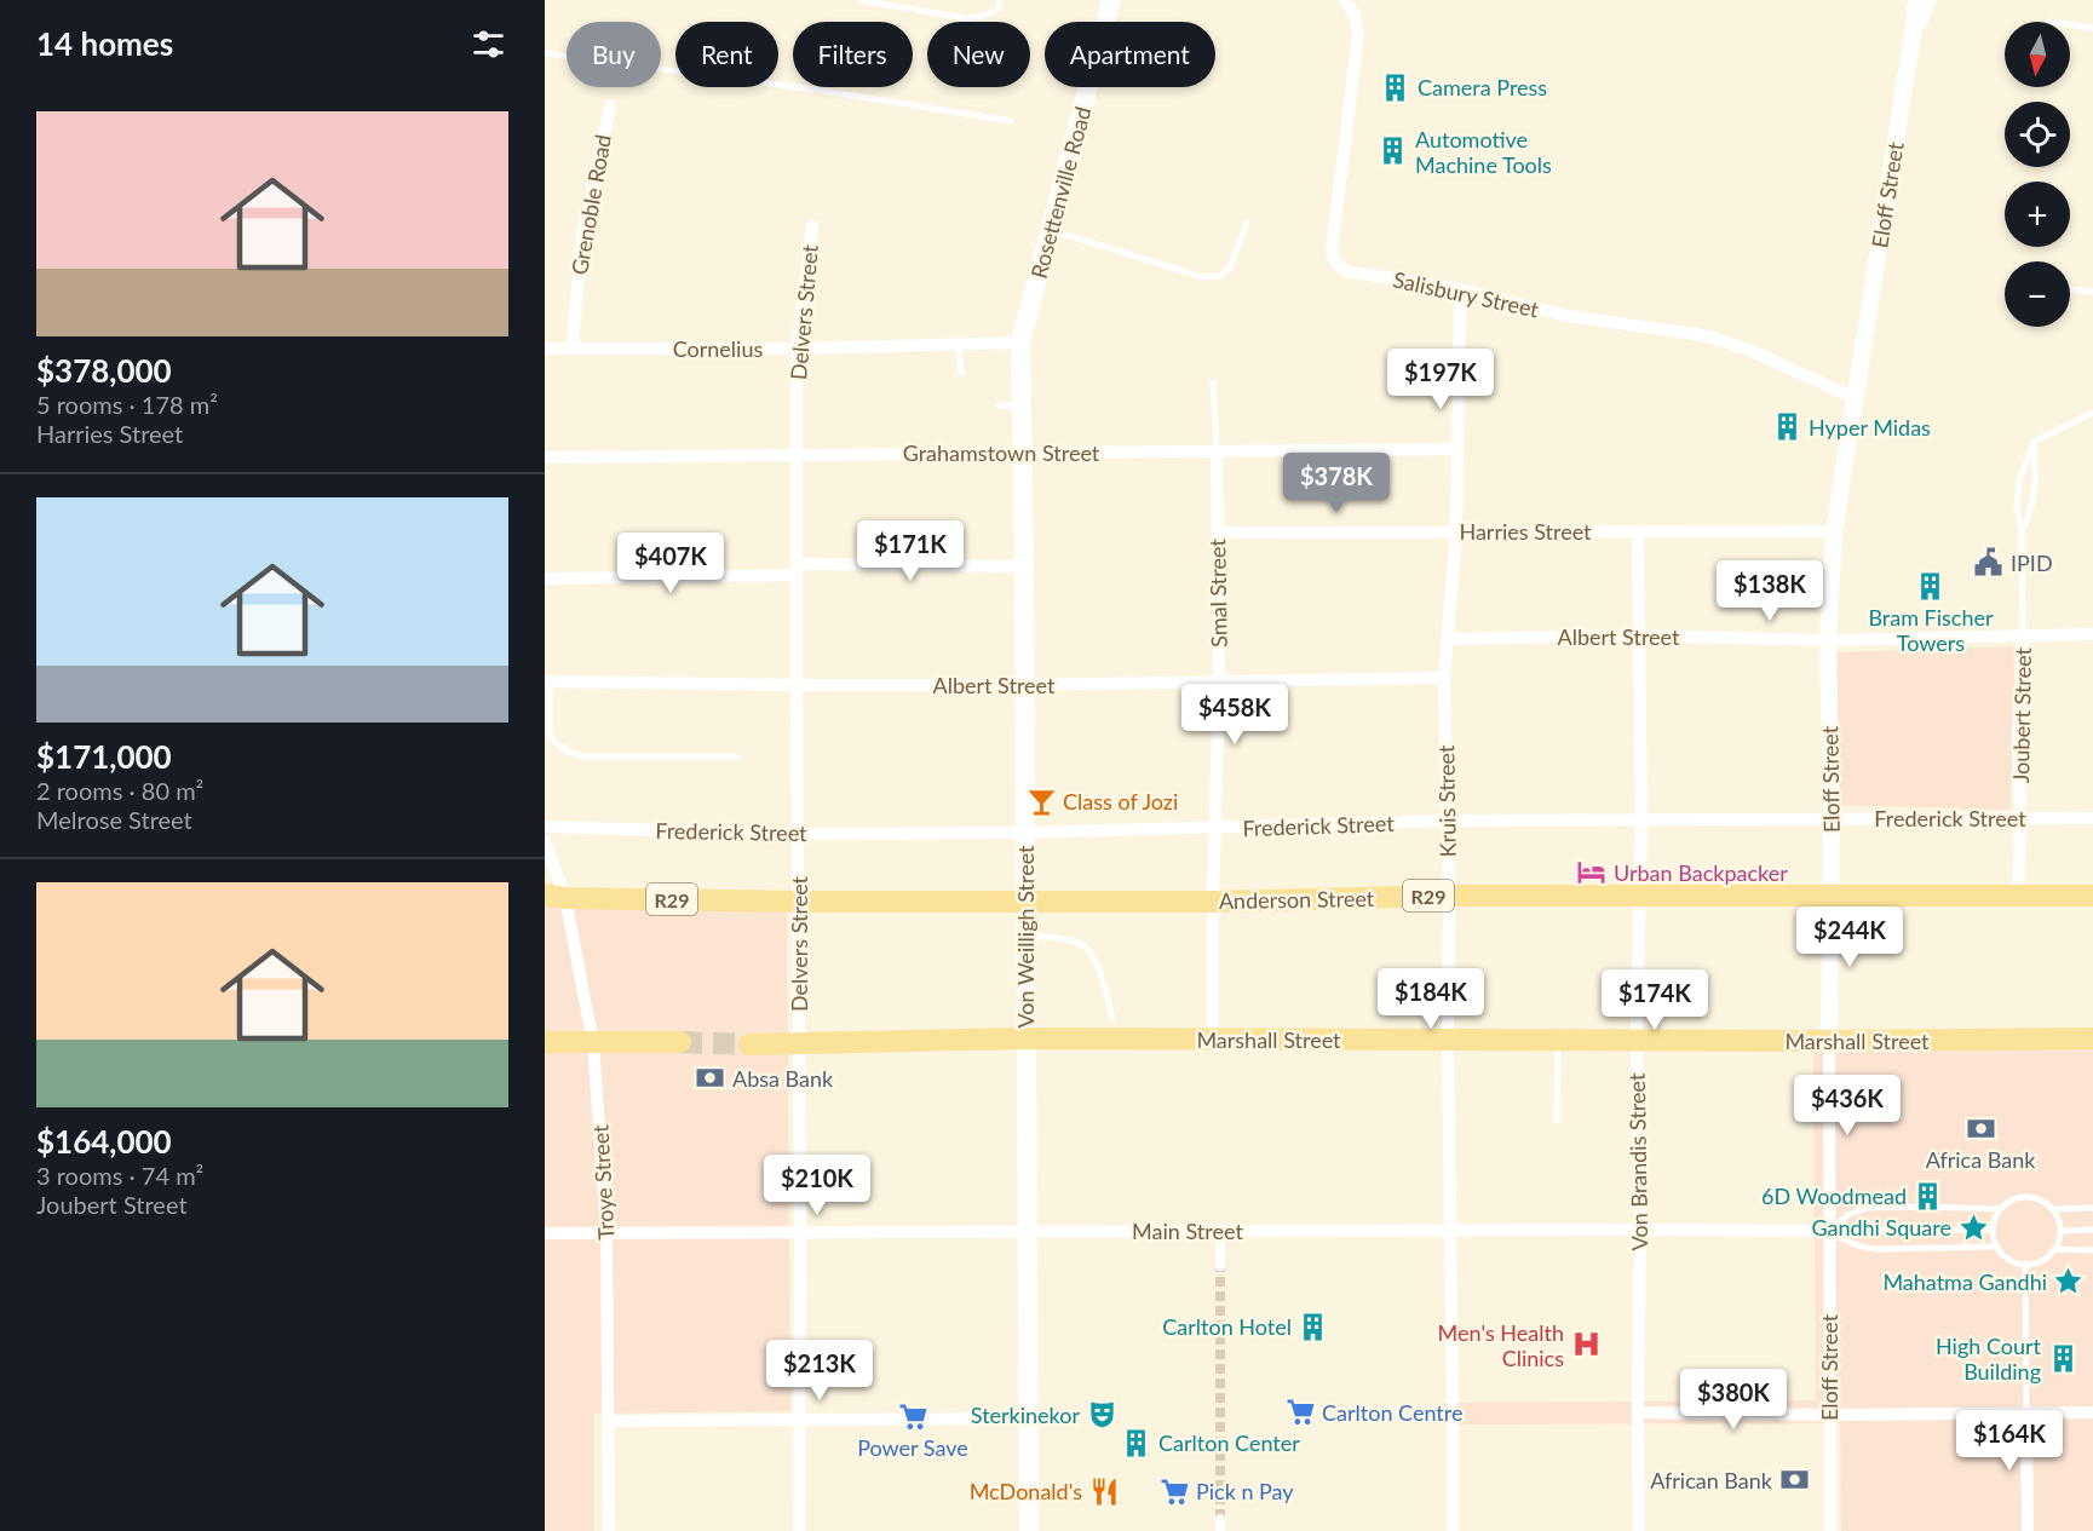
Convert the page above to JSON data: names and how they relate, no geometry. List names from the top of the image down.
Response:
{
  "streets": {
    "main road": [
      "Rosettenville Road",
      "R29",
      "Anderson Street",
      "Von Weilligh Street",
      "Marshall Street"
    ],
    "street": [
      "Eloff Street",
      "Grenoble Road",
      "Salisbury Street",
      "Delvers Street",
      "Cornelius",
      "Grahamstown Street",
      "Harries Street",
      "Smal Street",
      "Albert Street",
      "Joubert Street",
      "Kruis Street",
      "Frederick Street",
      "Von Brandis Street",
      "Troye Street",
      "Main Street"
    ]
  },
  "crossings": [
    ["Rosettenville Road", "Cornelius"],
    ["Rosettenville Road", "Von Weilligh Street"],
    ["Eloff Street", "Salisbury Street"],
    ["Eloff Street", "Harries Street"],
    ["Eloff Street", "Albert Street"],
    ["Eloff Street", "Frederick Street"],
    ["Eloff Street", "Anderson Street"],
    ["Eloff Street", "Marshall Street"],
    ["Eloff Street", "Main Street"],
    ["Grenoble Road", "Cornelius"],
    ["Salisbury Street", "Kruis Street"],
    ["Delvers Street", "Cornelius"],
    ["Delvers Street", "Grahamstown Street"],
    ["Delvers Street", "Albert Street"],
    ["Delvers Street", "Frederick Street"],
    ["Delvers Street", "Anderson Street"],
    ["Delvers Street", "Marshall Street"],
    ["Delvers Street", "Main Street"],
    ["Cornelius", "Von Weilligh Street"],
    ["Grahamstown Street", "Smal Street"],
    ["Grahamstown Street", "Kruis Street"],
    ["Grahamstown Street", "Von Weilligh Street"],
    ["Harries Street", "Smal Street"],
    ["Harries Street", "Kruis Street"],
    ["Harries Street", "Von Brandis Street"],
    ["Smal Street", "Albert Street"],
    ["Smal Street", "Frederick Street"],
    ["Smal Street", "Anderson Street"],
    ["Smal Street", "Marshall Street"],
    ["Albert Street", "Joubert Street"],
    ["Albert Street", "Kruis Street"],
    ["Albert Street", "Von Weilligh Street"],
    ["Albert Street", "Von Brandis Street"],
    ["Joubert Street", "Frederick Street"],
    ["Joubert Street", "Anderson Street"],
    ["Kruis Street", "Frederick Street"],
    ["Kruis Street", "Anderson Street"],
    ["Kruis Street", "Marshall Street"],
    ["Kruis Street", "Main Street"],
    ["Frederick Street", "Von Weilligh Street"],
    ["Frederick Street", "Von Brandis Street"],
    ["Anderson Street", "Von Weilligh Street"],
    ["Anderson Street", "Von Brandis Street"],
    ["Anderson Street", "Troye Street"],
    ["Von Weilligh Street", "Marshall Street"],
    ["Von Weilligh Street", "Main Street"],
    ["Marshall Street", "Von Brandis Street"],
    ["Von Brandis Street", "Main Street"],
    ["Troye Street", "Main Street"]
  ],
  "places": {
    "building": [
      "Camera Press",
      "Automotive Machine Tools",
      "Hyper Midas",
      "Bram Fischer Towers",
      "6D Woodmead",
      "Carlton Hotel",
      "High Court Building",
      "Carlton Center"
    ],
    "public building": ["IPID"],
    "bar": ["Class of Jozi"],
    "hotel": ["Urban Backpacker"],
    "bank": ["Absa Bank", "Africa Bank", "African Bank"],
    "place": ["Gandhi Square", "Mahatma Gandhi"],
    "hospital": ["Men's Health Clinics"],
    "supermarket": ["Carlton Centre", "Power Save", "Pick n Pay"],
    "theatre": ["Sterkinekor"],
    "restaurant": ["McDonald's"]
  },
  "north": "bottom",
  "page": {
    "heading": "14 homes",
    "map_buttons": ["+", "−"],
    "chip": [
      "Buy",
      "Rent",
      "Filters",
      "New",
      "Apartment"
    ],
    "list": [
      {
        "name": "$378,000",
        "note": "5 rooms · 178 m² · Harries Street"
      },
      {
        "name": "$171,000",
        "note": "2 rooms · 80 m² · Melrose Street"
      },
      {
        "name": "$164,000",
        "note": "3 rooms · 74 m² · Joubert Street"
      }
    ],
    "price": [
      "$197K",
      "$378K",
      "$171K",
      "$407K",
      "$138K",
      "$458K",
      "$244K",
      "$184K",
      "$174K",
      "$436K",
      "$210K",
      "$213K",
      "$380K",
      "$164K"
    ]
  }
}
